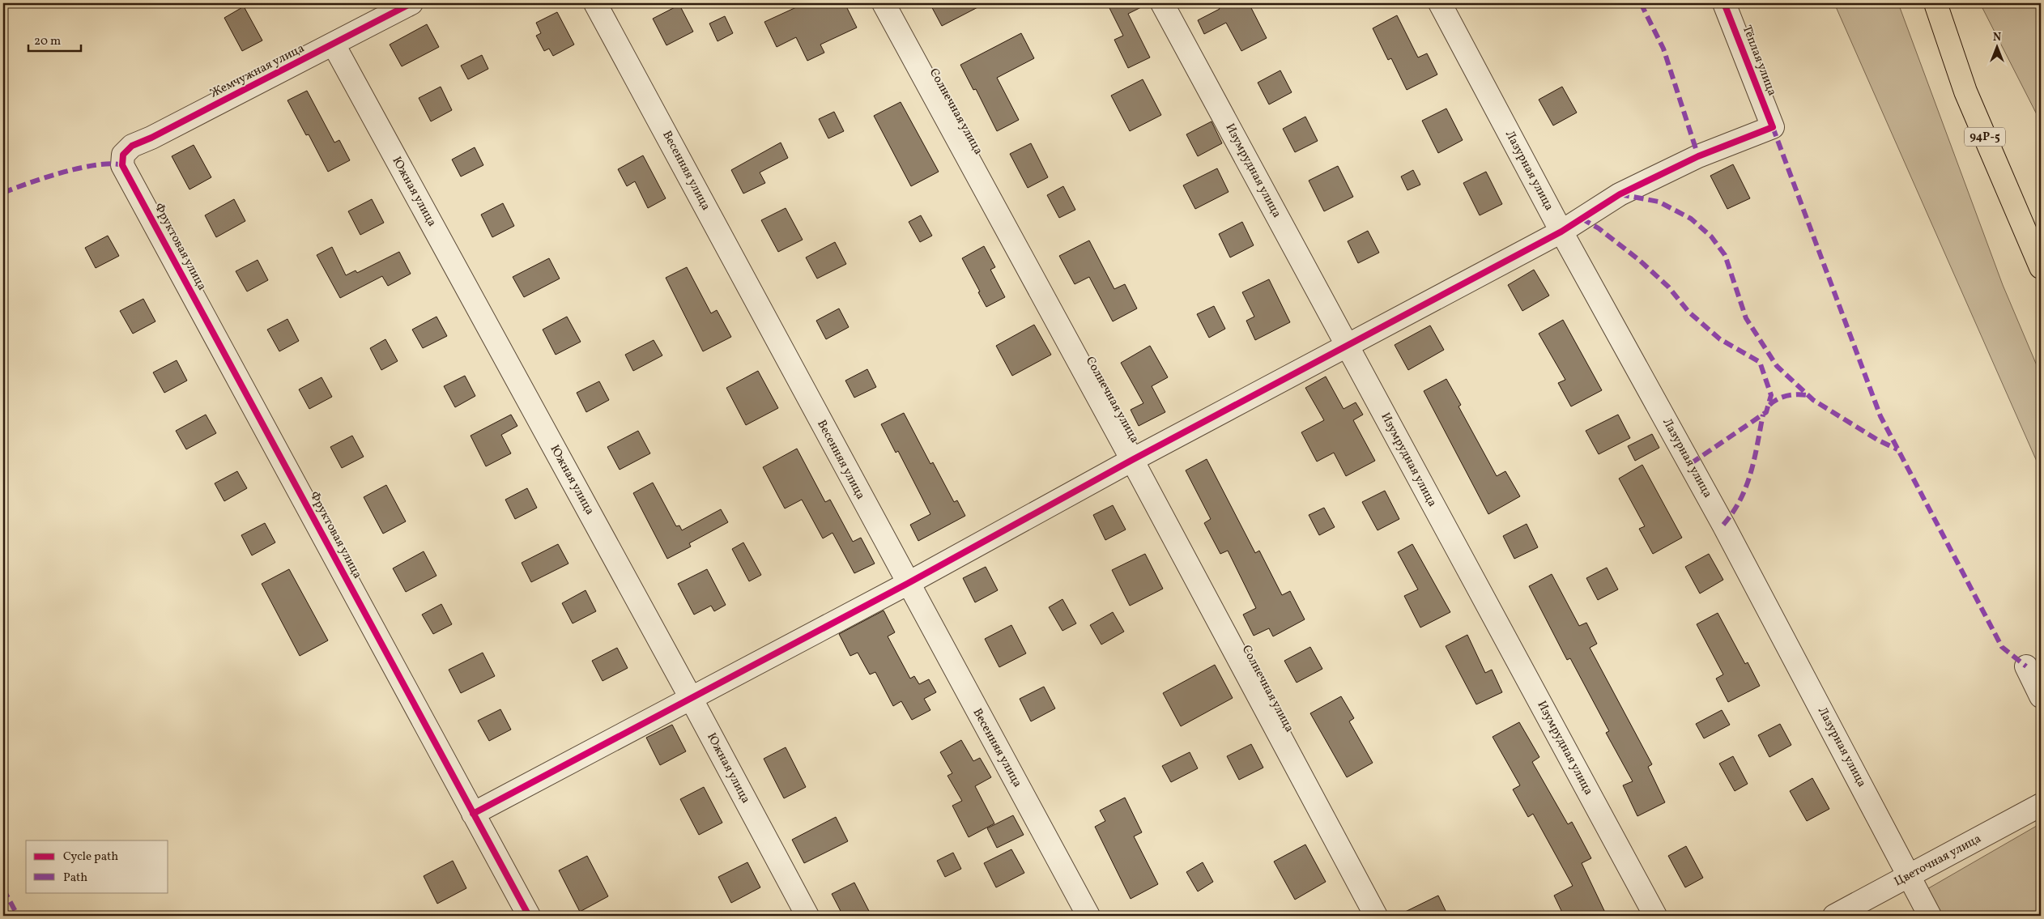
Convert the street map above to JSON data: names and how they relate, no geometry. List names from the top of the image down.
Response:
{
  "streets": {
    "main road": ["94Р-5"],
    "street": [
      "Тёплая улица",
      "Жемчужная улица",
      "Солнечная улица",
      "Весенняя улица",
      "Изумрудная улица",
      "Лазурная улица",
      "Южная улица",
      "Фруктовая улица",
      "Цветочная улица"
    ]
  },
  "crossings": [
    ["Тёплая улица", "Лазурная улица"],
    ["Жемчужная улица", "Южная улица"],
    ["Жемчужная улица", "Фруктовая улица"],
    ["Лазурная улица", "Цветочная улица"]
  ],
  "legend": ["Cycle path", "Path"],
  "scale_bar": "20 m",
  "north": "top"
}
